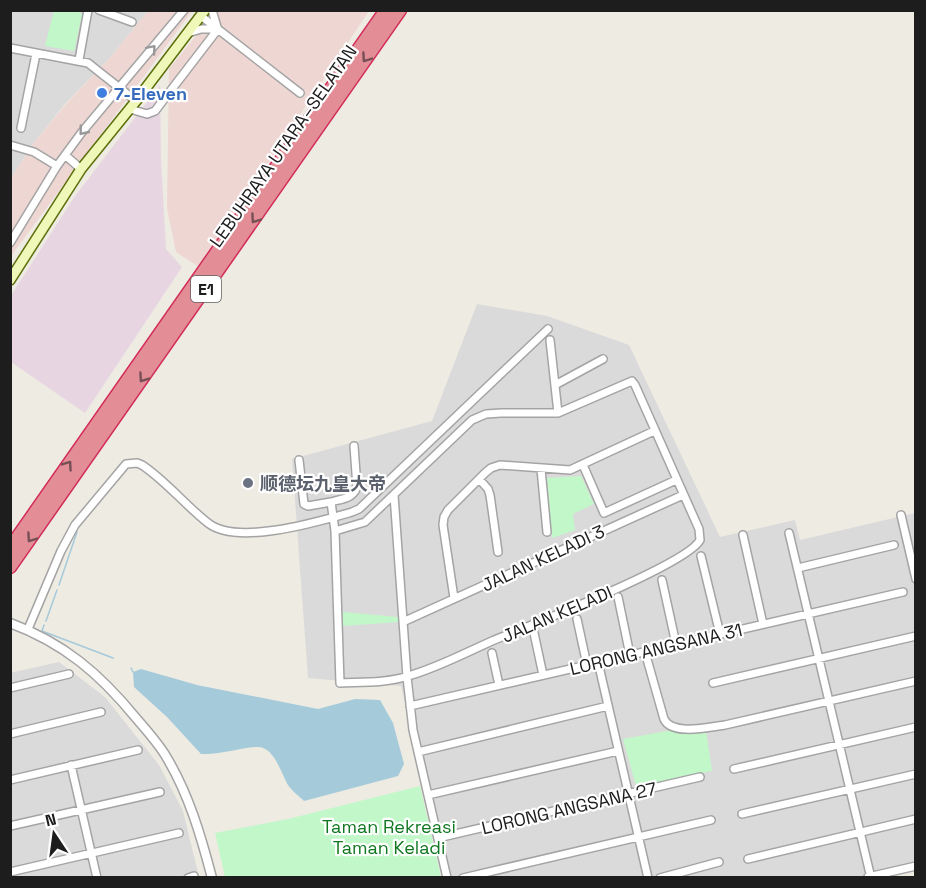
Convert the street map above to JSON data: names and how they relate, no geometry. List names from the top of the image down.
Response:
{
  "streets": {
    "highway": ["LEBUHRAYA UTARA–SELATAN", "E1"],
    "street": [
      "JALAN KELADI 3",
      "JALAN KELADI",
      "LORONG ANGSANA 31",
      "LORONG ANGSANA 27"
    ]
  },
  "crossings": [
    ["JALAN KELADI 3", "JALAN KELADI"]
  ],
  "parks": ["Taman Rekreasi Taman Keladi"],
  "places": ["7-Eleven", "顺德坛九皇大帝"],
  "north": "top"
}
